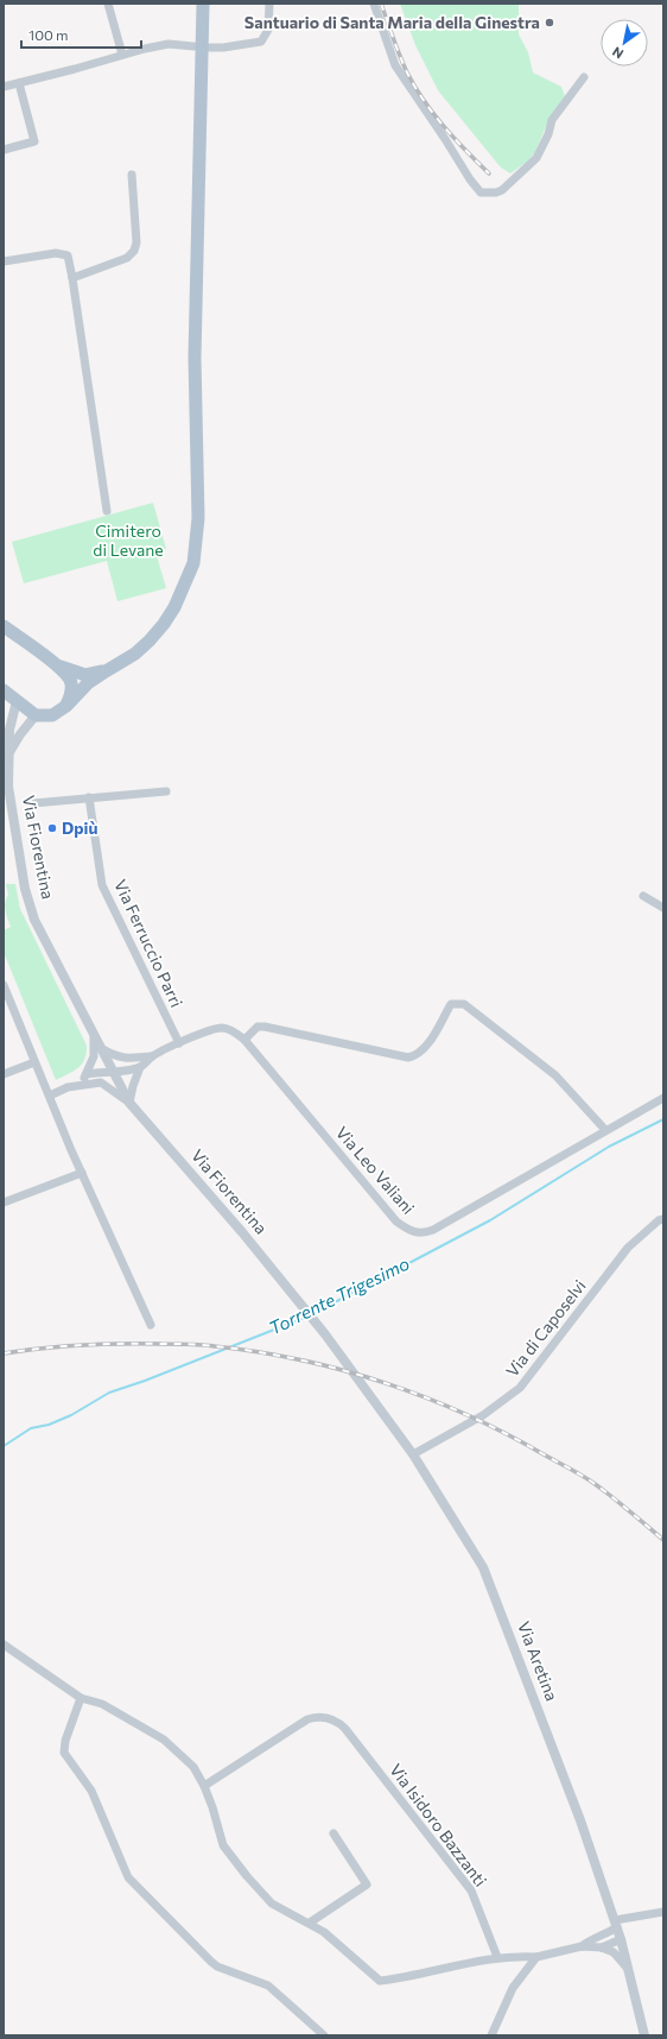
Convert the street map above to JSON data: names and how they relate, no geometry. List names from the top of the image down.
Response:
{
  "streets": {
    "street": [
      "Via Fiorentina",
      "Via Ferruccio Parri",
      "Via Leo Valiani",
      "Via di Caposelvi",
      "Via Aretina",
      "Via Isidoro Bazzanti"
    ]
  },
  "crossings": [
    ["Via Fiorentina", "Via Leo Valiani"],
    ["Via Fiorentina", "Via Aretina"],
    ["Via Ferruccio Parri", "Via Leo Valiani"],
    ["Via di Caposelvi", "Via Aretina"]
  ],
  "water": ["Torrente Trigesimo"],
  "parks": ["Cimitero di Levane"],
  "places": ["Santuario di Santa Maria della Ginestra", "Dpiù"],
  "scale_bar": "100 m",
  "north": "bottom left"
}
